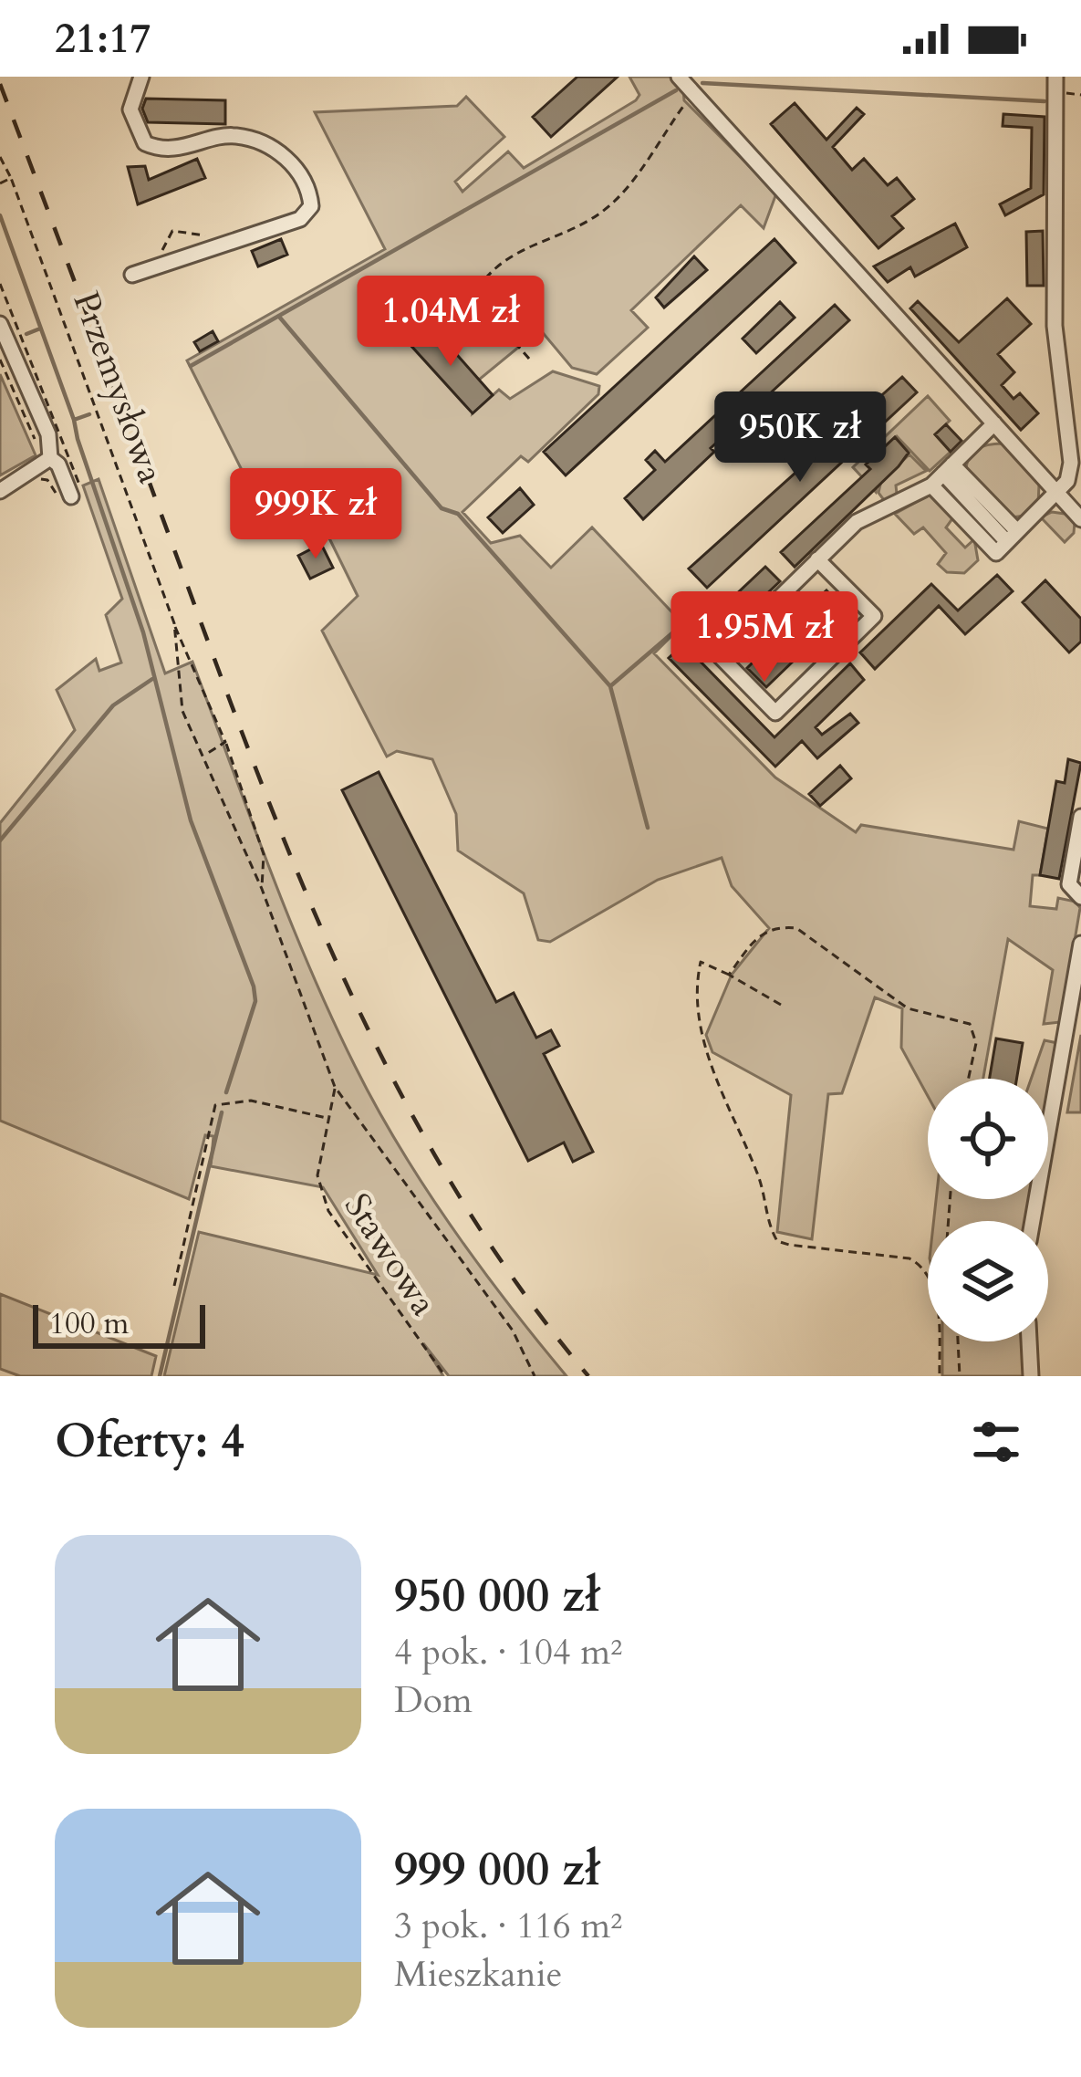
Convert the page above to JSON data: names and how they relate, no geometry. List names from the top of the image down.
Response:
{
  "streets": {
    "path": ["Przemysłowa", "Stawowa"]
  },
  "scale_bar": "100 m",
  "page": {
    "status": "21:17",
    "price": [
      "1.04M zł",
      "950K zł",
      "999K zł",
      "1.95M zł"
    ],
    "scale": "100 m",
    "heading": "Oferty: 4",
    "list": [
      {
        "name": "950 000 zł",
        "note": "4 pok. · 104 m² · Dom"
      },
      {
        "name": "999 000 zł",
        "note": "3 pok. · 116 m² · Mieszkanie"
      }
    ]
  }
}
